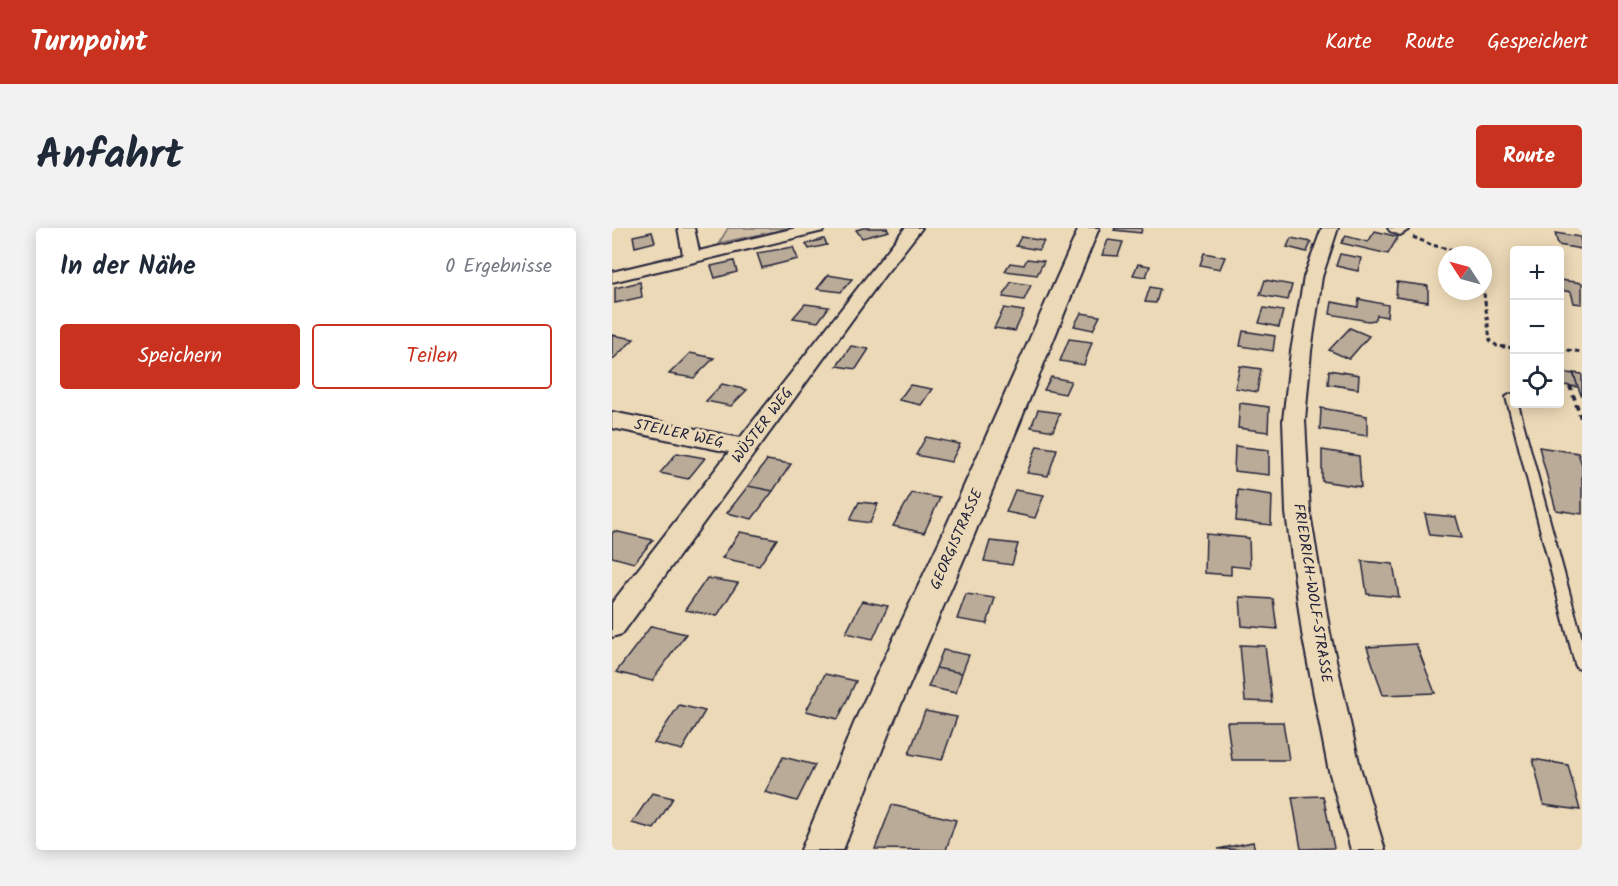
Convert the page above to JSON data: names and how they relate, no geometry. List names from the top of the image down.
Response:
{
  "streets": {
    "street": [
      "WÜSTER WEG",
      "STEILER WEG",
      "GEORGISTRASSE",
      "FRIEDRICH-WOLF-STRASSE"
    ]
  },
  "crossings": [
    ["WÜSTER WEG", "STEILER WEG"]
  ],
  "north": "top left",
  "page": {
    "header": "Turnpoint",
    "nav": ["Karte", "Route", "Gespeichert"],
    "title": "Anfahrt",
    "buttons": [
      "Route",
      ["Speichern", "Teilen"]
    ],
    "heading": ["In der Nähe", "0 Ergebnisse"],
    "map_buttons": ["+", "−"]
  }
}
